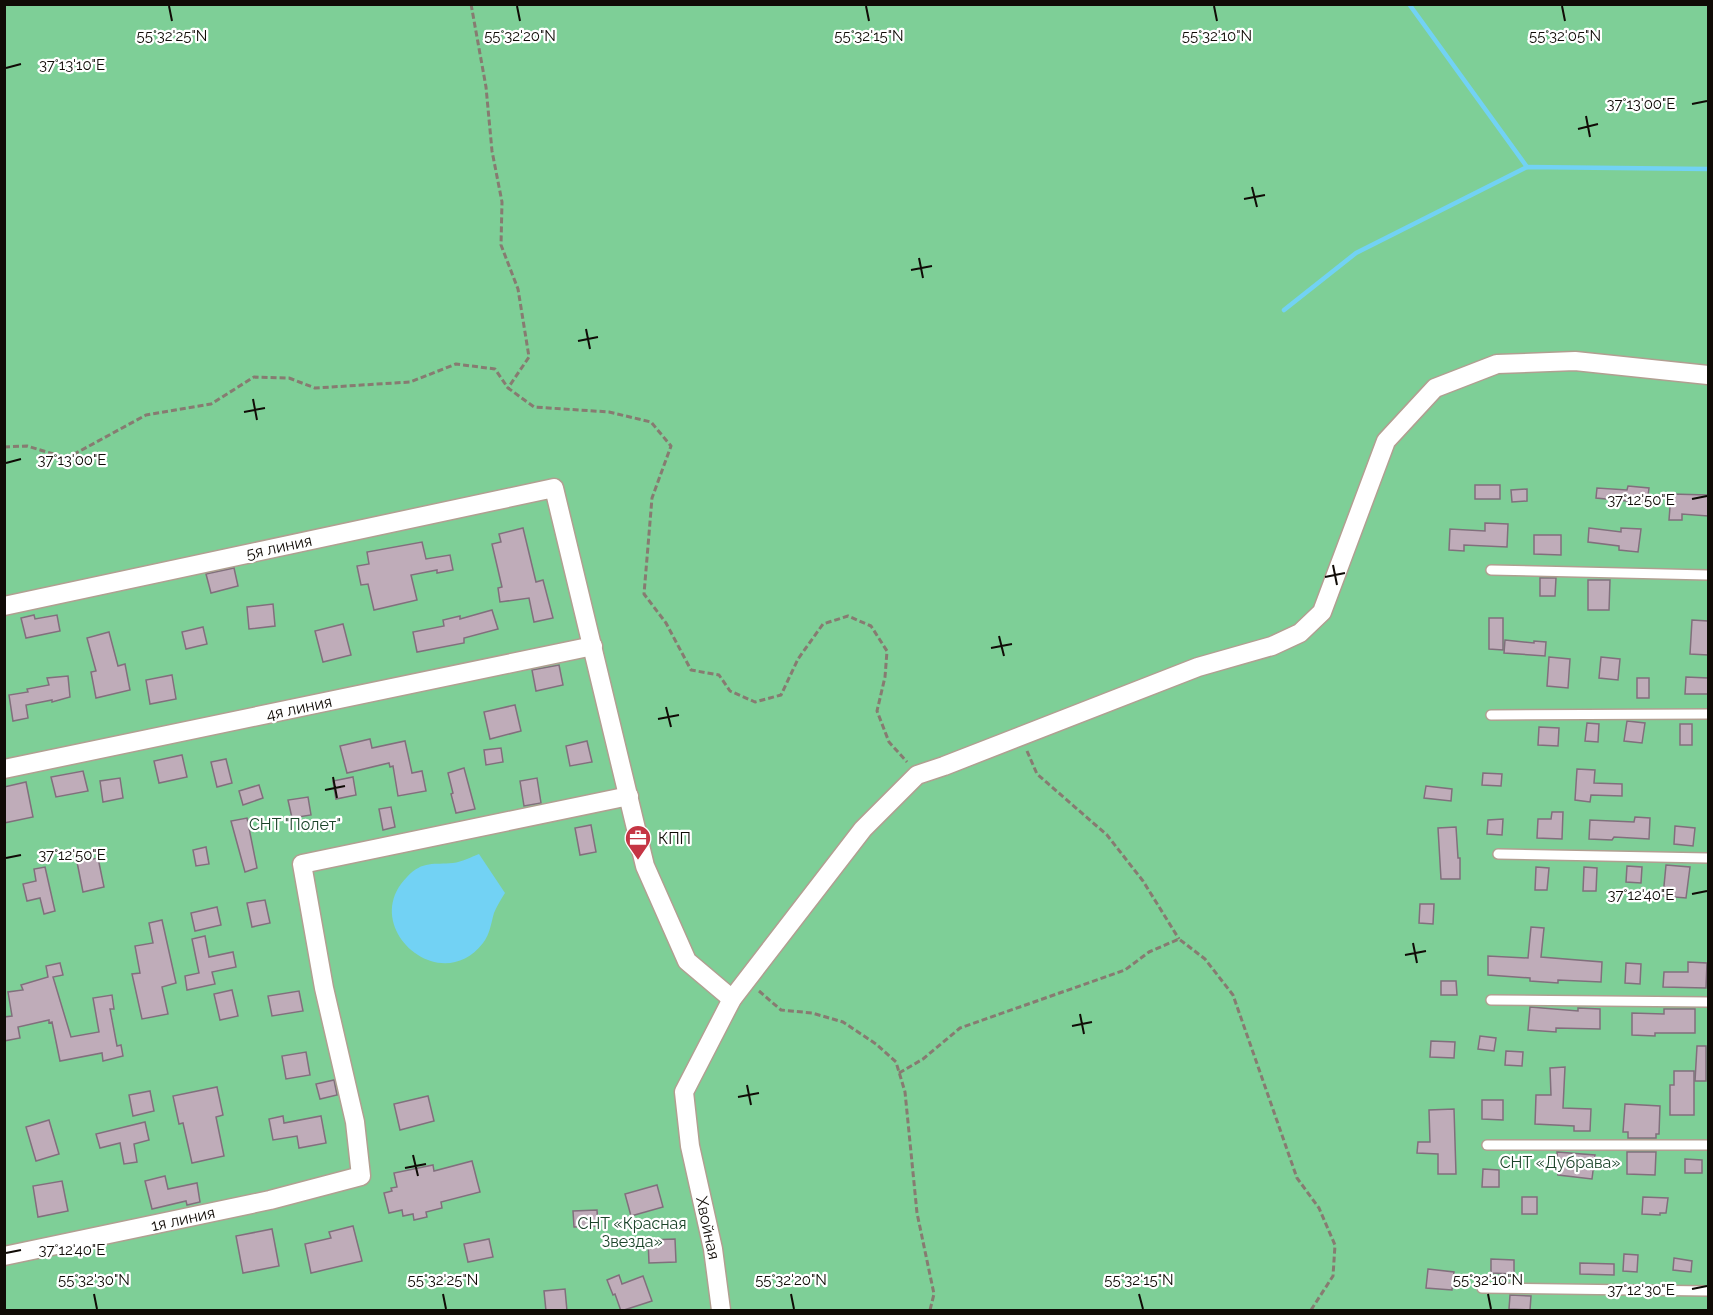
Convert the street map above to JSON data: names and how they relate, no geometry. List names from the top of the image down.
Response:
{
  "streets": {
    "street": [
      "5я линия",
      "4я линия",
      "1я линия",
      "Хвойная"
    ]
  },
  "crossings": [
    ["5я линия", "4я линия"]
  ],
  "parks": ["СНТ \"Полет\"", "СНТ «Дубрава»", "СНТ «Красная Звезда»"],
  "places": {
    "office": ["КПП"]
  },
  "coordinates": [
    "55°32'25\"N",
    "55°32'20\"N",
    "55°32'15\"N",
    "55°32'10\"N",
    "55°32'05\"N",
    "37°13'10\"E",
    "37°13'00\"E",
    "37°12'50\"E",
    "37°12'40\"E",
    "55°32'30\"N",
    "37°12'30\"E"
  ]
}
